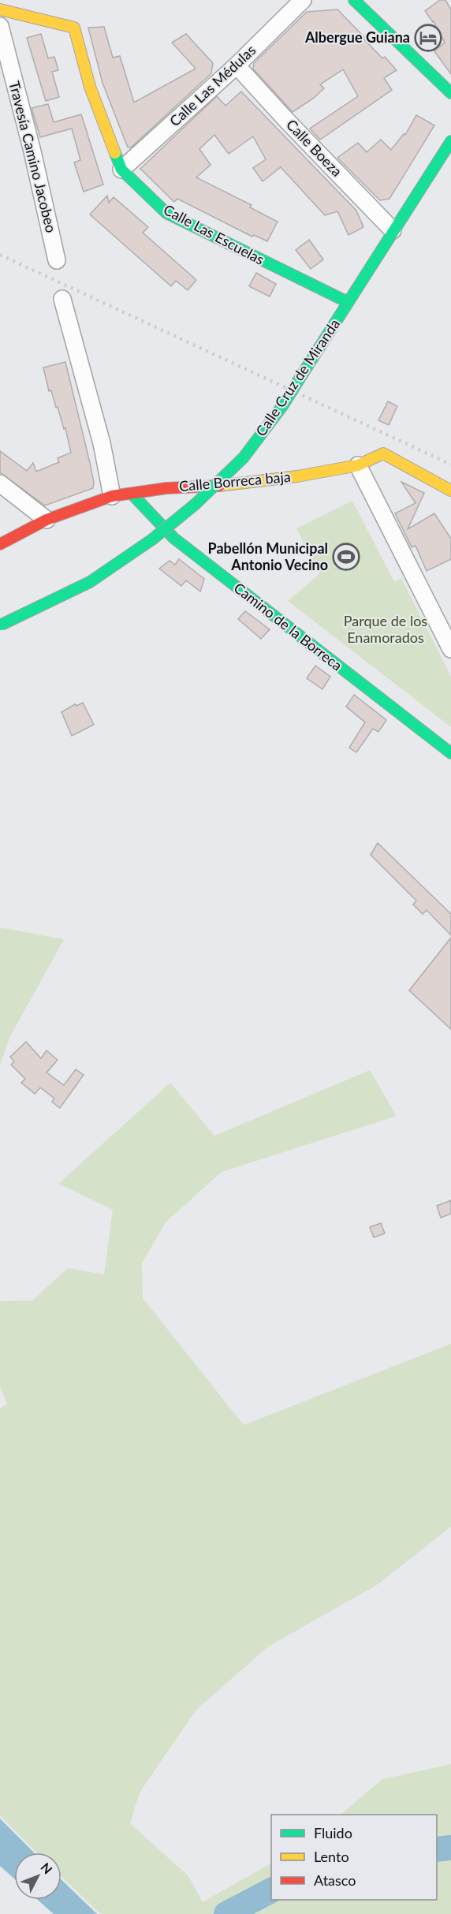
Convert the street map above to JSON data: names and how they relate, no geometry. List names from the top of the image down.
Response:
{
  "streets": {
    "street": [
      "Calle Las Médulas",
      "Calle Boeza",
      "Travesía Camino Jacobeo",
      "Calle Las Escuelas",
      "Calle Cruz de Miranda",
      "Calle Borreca baja",
      "Camino de la Borreca"
    ]
  },
  "crossings": [
    ["Calle Las Médulas", "Calle Boeza"],
    ["Calle Las Médulas", "Calle Las Escuelas"],
    ["Calle Boeza", "Calle Cruz de Miranda"],
    ["Calle Las Escuelas", "Calle Cruz de Miranda"],
    ["Calle Borreca baja", "Camino de la Borreca"]
  ],
  "parks": ["Parque de los Enamorados"],
  "places": {
    "hotel": ["Albergue Guiana"],
    "sports": ["Pabellón Municipal Antonio Vecino"]
  },
  "legend": ["Fluido", "Lento", "Atasco"],
  "north": "top right"
}
